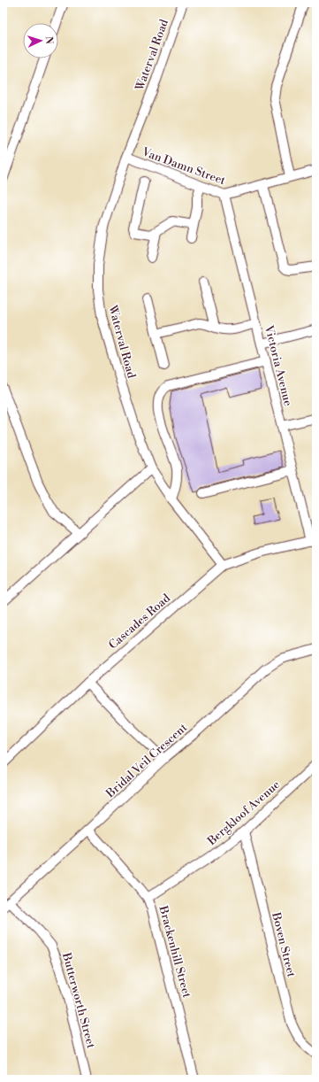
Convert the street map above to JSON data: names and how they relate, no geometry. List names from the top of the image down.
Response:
{
  "streets": {
    "street": [
      "Waterval Road",
      "Van Damn Street",
      "Victoria Avenue",
      "Cascades Road",
      "Bridal Veil Crescent",
      "Bergkloof Avenue",
      "Boven Street",
      "Brackenhill Street",
      "Butterworth Street"
    ]
  },
  "crossings": [
    ["Waterval Road", "Van Damn Street"],
    ["Waterval Road", "Cascades Road"],
    ["Van Damn Street", "Victoria Avenue"],
    ["Victoria Avenue", "Cascades Road"],
    ["Bridal Veil Crescent", "Brackenhill Street"],
    ["Bridal Veil Crescent", "Butterworth Street"],
    ["Bergkloof Avenue", "Boven Street"],
    ["Bergkloof Avenue", "Brackenhill Street"]
  ],
  "north": "right"
}
